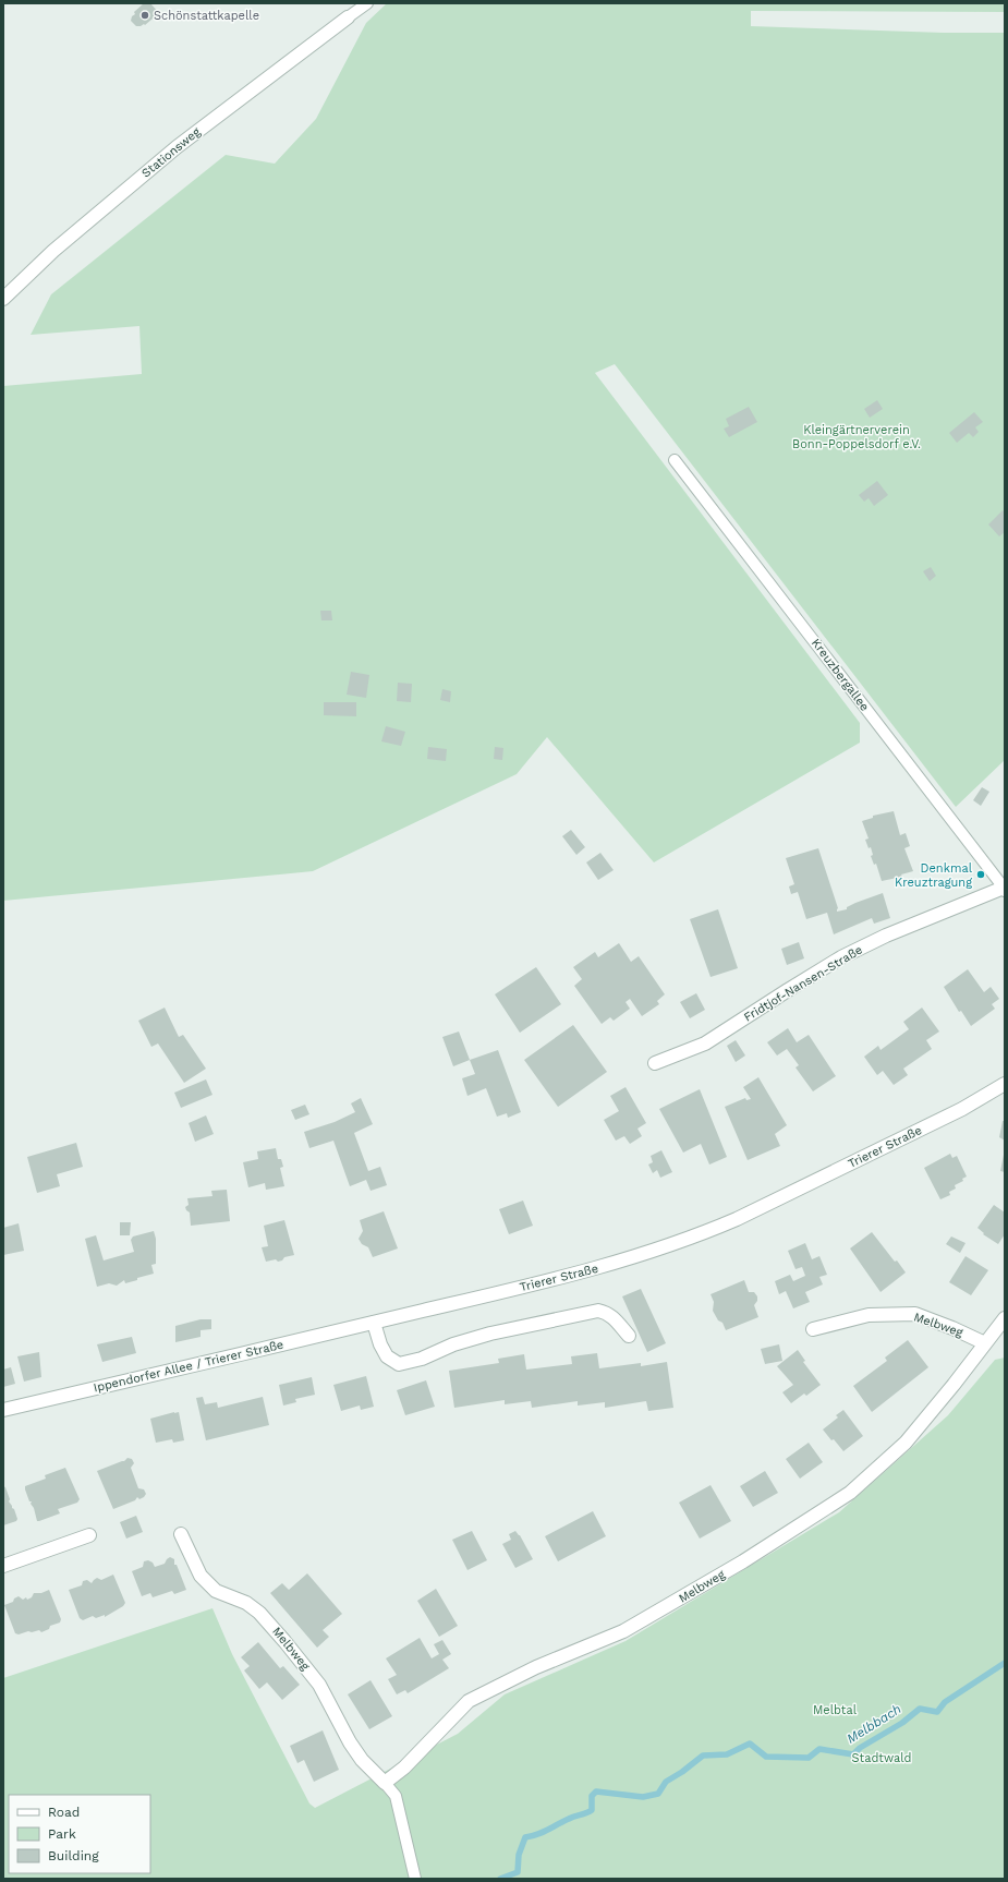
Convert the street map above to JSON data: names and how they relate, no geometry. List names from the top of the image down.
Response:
{
  "streets": {
    "street": [
      "Stationsweg",
      "Fridtjof-Nansen-Straße",
      "Trierer Straße",
      "Melbweg",
      "Ippendorfer Allee / Trierer Straße"
    ],
    "lane": ["Kreuzbergallee"]
  },
  "crossings": [
    ["Kreuzbergallee", "Fridtjof-Nansen-Straße"],
    ["Trierer Straße", "Ippendorfer Allee / Trierer Straße"]
  ],
  "water": ["Melbbach"],
  "parks": ["Kleingärtnerverein Bonn-Poppelsdorf e.V.", "Melbtal", "Stadtwald"],
  "places": ["Schönstattkapelle", "Denkmal Kreuztragung"],
  "legend": ["Road", "Park", "Building"]
}
